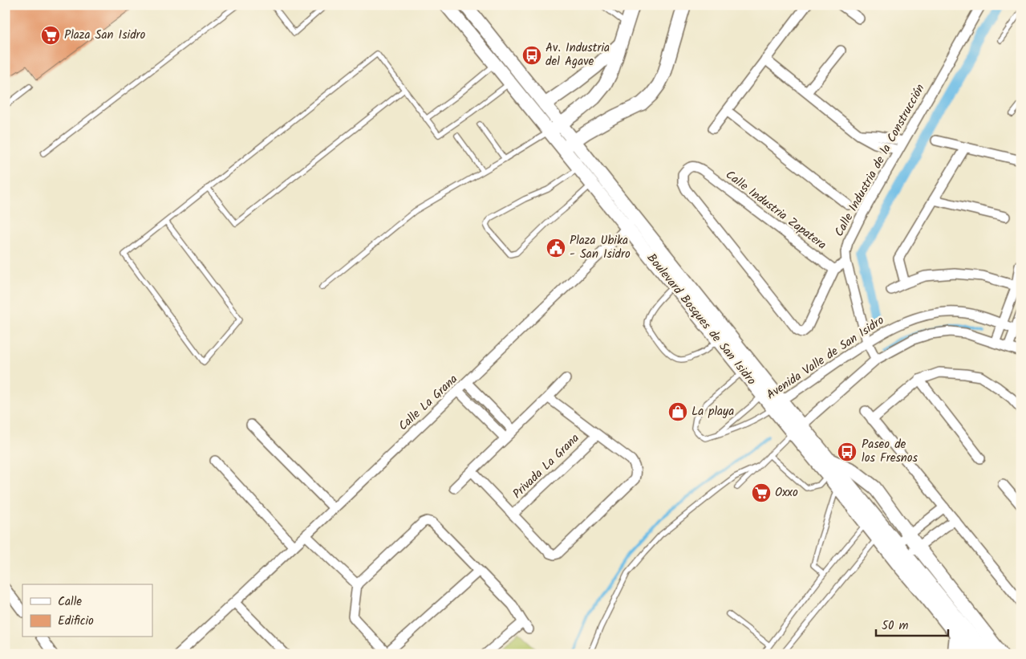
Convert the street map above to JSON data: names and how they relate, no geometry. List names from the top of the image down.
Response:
{
  "streets": {
    "main road": ["Boulevard Bosques de San Isidro"],
    "street": [
      "Calle Industria de la Construcción",
      "Calle Industria Zapatera",
      "Avenida Valle de San Isidro",
      "Calle La Grana",
      "Privada La Grana"
    ]
  },
  "crossings": [
    ["Calle Industria de la Construcción", "Avenida Valle de San Isidro"],
    ["Boulevard Bosques de San Isidro", "Avenida Valle de San Isidro"],
    ["Boulevard Bosques de San Isidro", "Calle La Grana"]
  ],
  "places": {
    "supermarket": ["Plaza San Isidro", "Oxxo"],
    "bus stop": ["Av. Industria del Agave", "Paseo de los Fresnos"],
    "public building": ["Plaza Ubika - San Isidro"],
    "shop": ["La playa"]
  },
  "legend": ["Calle", "Edificio"],
  "scale_bar": "50 m"
}
